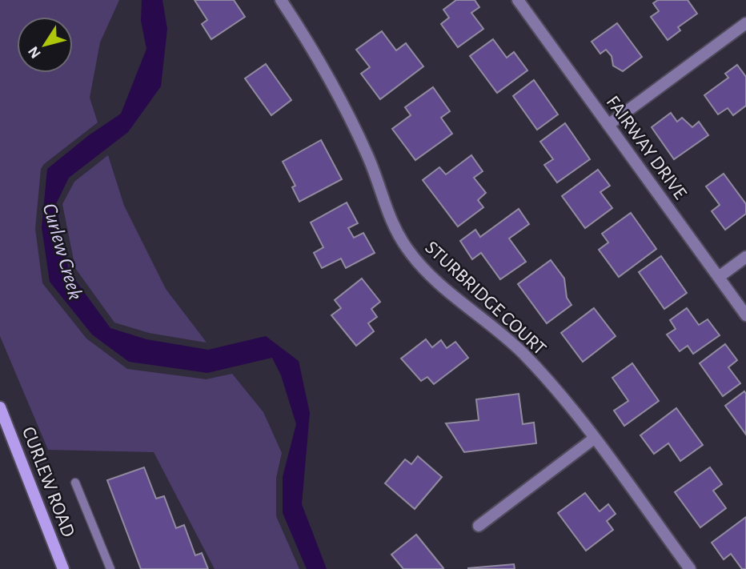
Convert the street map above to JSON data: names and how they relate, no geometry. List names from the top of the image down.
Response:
{
  "streets": {
    "main road": ["CURLEW ROAD"],
    "street": ["FAIRWAY DRIVE", "STURBRIDGE COURT"]
  },
  "water": ["Curlew Creek"],
  "north": "bottom left"
}
